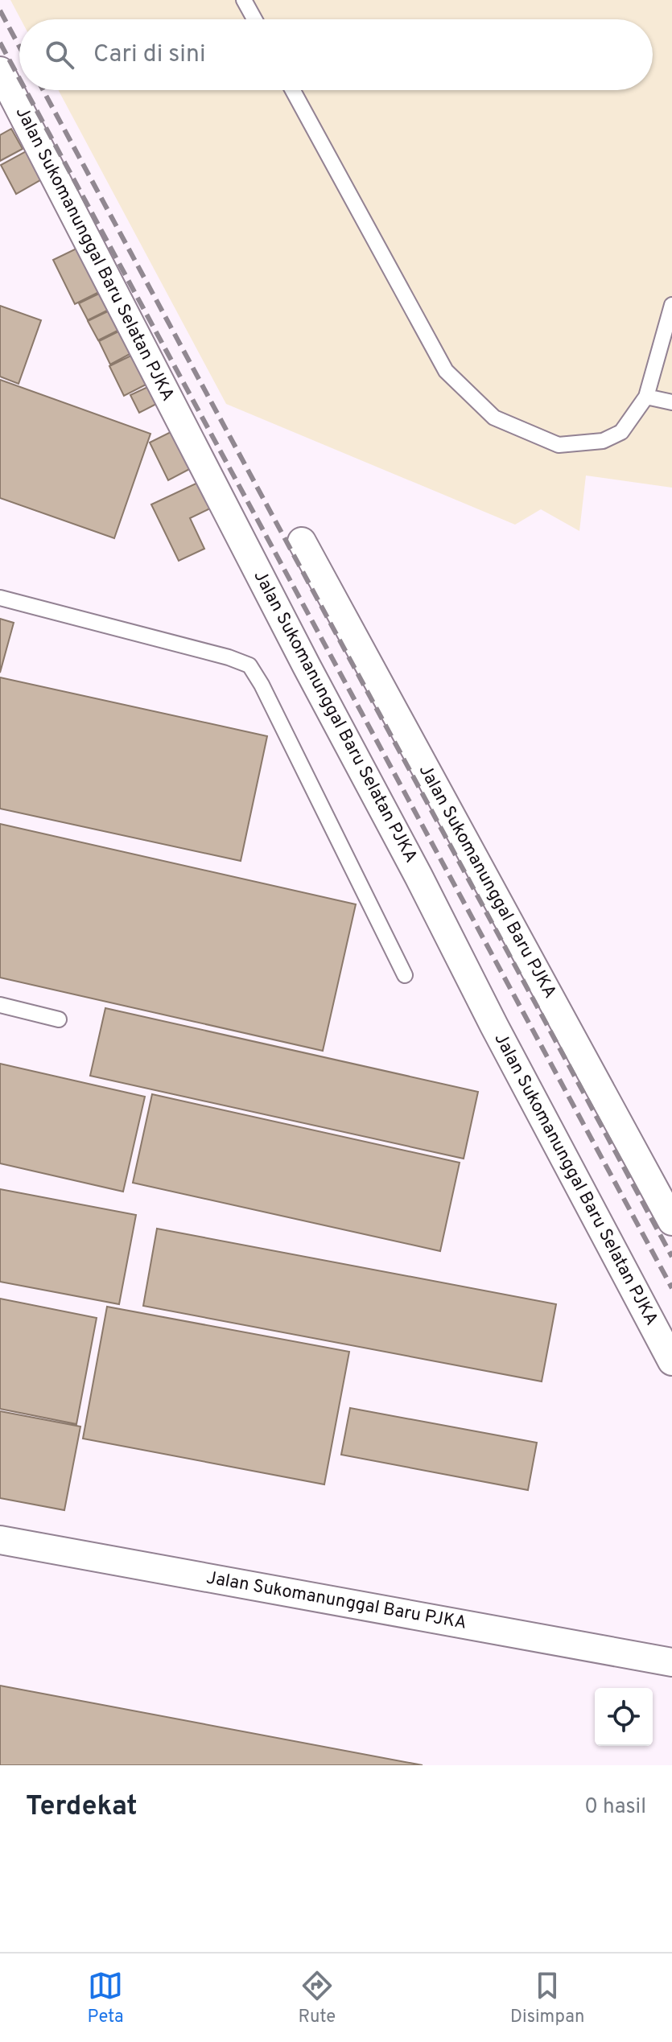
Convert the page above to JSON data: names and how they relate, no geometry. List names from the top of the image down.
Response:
{
  "streets": {
    "street": ["Jalan Sukomanunggal Baru Selatan PJKA", "Jalan Sukomanunggal Baru PJKA"]
  },
  "page": {
    "search": "Cari di sini",
    "heading": ["Terdekat", "0 hasil"],
    "nav": ["Peta", "Rute", "Disimpan"]
  }
}
